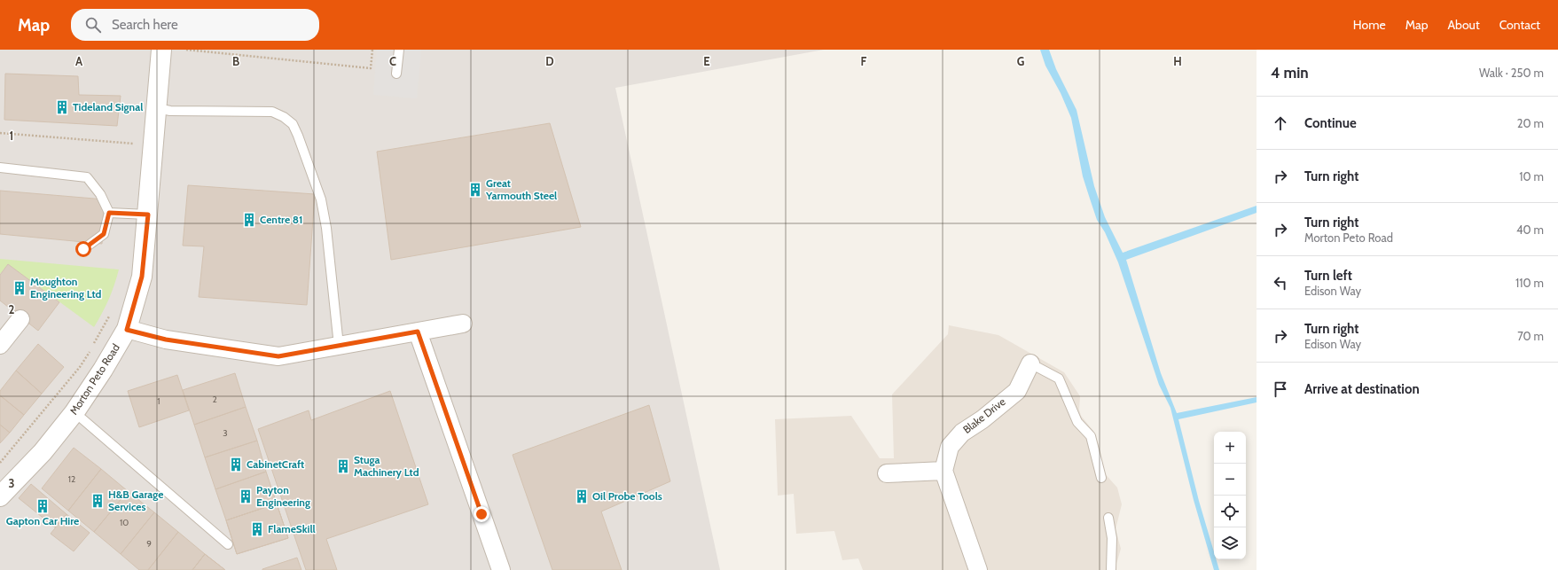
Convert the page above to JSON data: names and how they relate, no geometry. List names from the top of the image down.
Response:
{
  "streets": {
    "street": ["Morton Peto Road", "Blake Drive"]
  },
  "places": {
    "building": [
      "Tideland Signal",
      "Great Yarmouth Steel",
      "Centre 81",
      "Moughton Engineering Ltd",
      "CabinetCraft",
      "Stuga Machinery Ltd",
      "Payton Engineering",
      "Oil Probe Tools",
      "H&B Garage Services",
      "Gapton Car Hire",
      "FlameSkill"
    ]
  },
  "house_numbers": [
    "2",
    "1",
    "3",
    "12",
    "10",
    "9"
  ],
  "page": {
    "header": "Map",
    "search": "Search here",
    "nav": [
      "Home",
      "Map",
      "About",
      "Contact"
    ],
    "heading": ["4 min", "Walk · 250 m"],
    "list": [
      ["Continue", "20 m"],
      ["Turn right", "10 m"],
      ["Turn right", "Morton Peto Road", "40 m"],
      ["Turn left", "Edison Way", "110 m"],
      ["Turn right", "Edison Way", "70 m"],
      "Arrive at destination"
    ],
    "map_buttons": ["+", "−"]
  },
  "grid": {
    "columns": [
      "A",
      "B",
      "C",
      "D",
      "E",
      "F",
      "G",
      "H"
    ],
    "rows": ["1", "2", "3"]
  }
}
